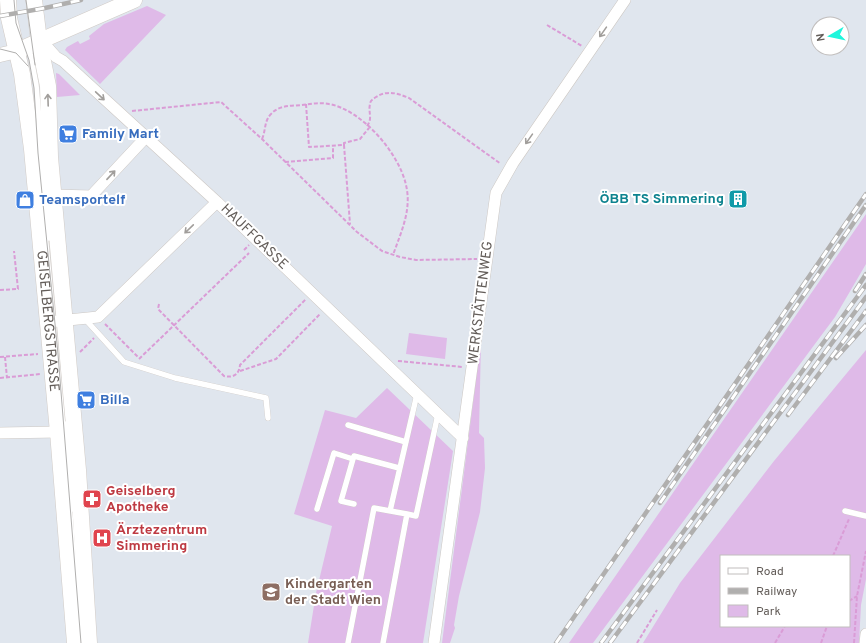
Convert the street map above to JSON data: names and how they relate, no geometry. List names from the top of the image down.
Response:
{
  "streets": {
    "main road": ["GEISELBERGSTRASSE"],
    "street": ["HAUFFGASSE", "WERKSTÄTTENWEG"]
  },
  "crossings": [
    ["HAUFFGASSE", "WERKSTÄTTENWEG"],
    ["HAUFFGASSE", "GEISELBERGSTRASSE"]
  ],
  "places": {
    "supermarket": ["Family Mart", "Billa"],
    "building": ["ÖBB TS Simmering"],
    "shop": ["Teamsportelf"],
    "pharmacy": ["Geiselberg Apotheke"],
    "hospital": ["Ärztezentrum Simmering"],
    "school or university": ["Kindergarten der Stadt Wien"]
  },
  "legend": ["Road", "Railway", "Park"],
  "north": "left"
}
